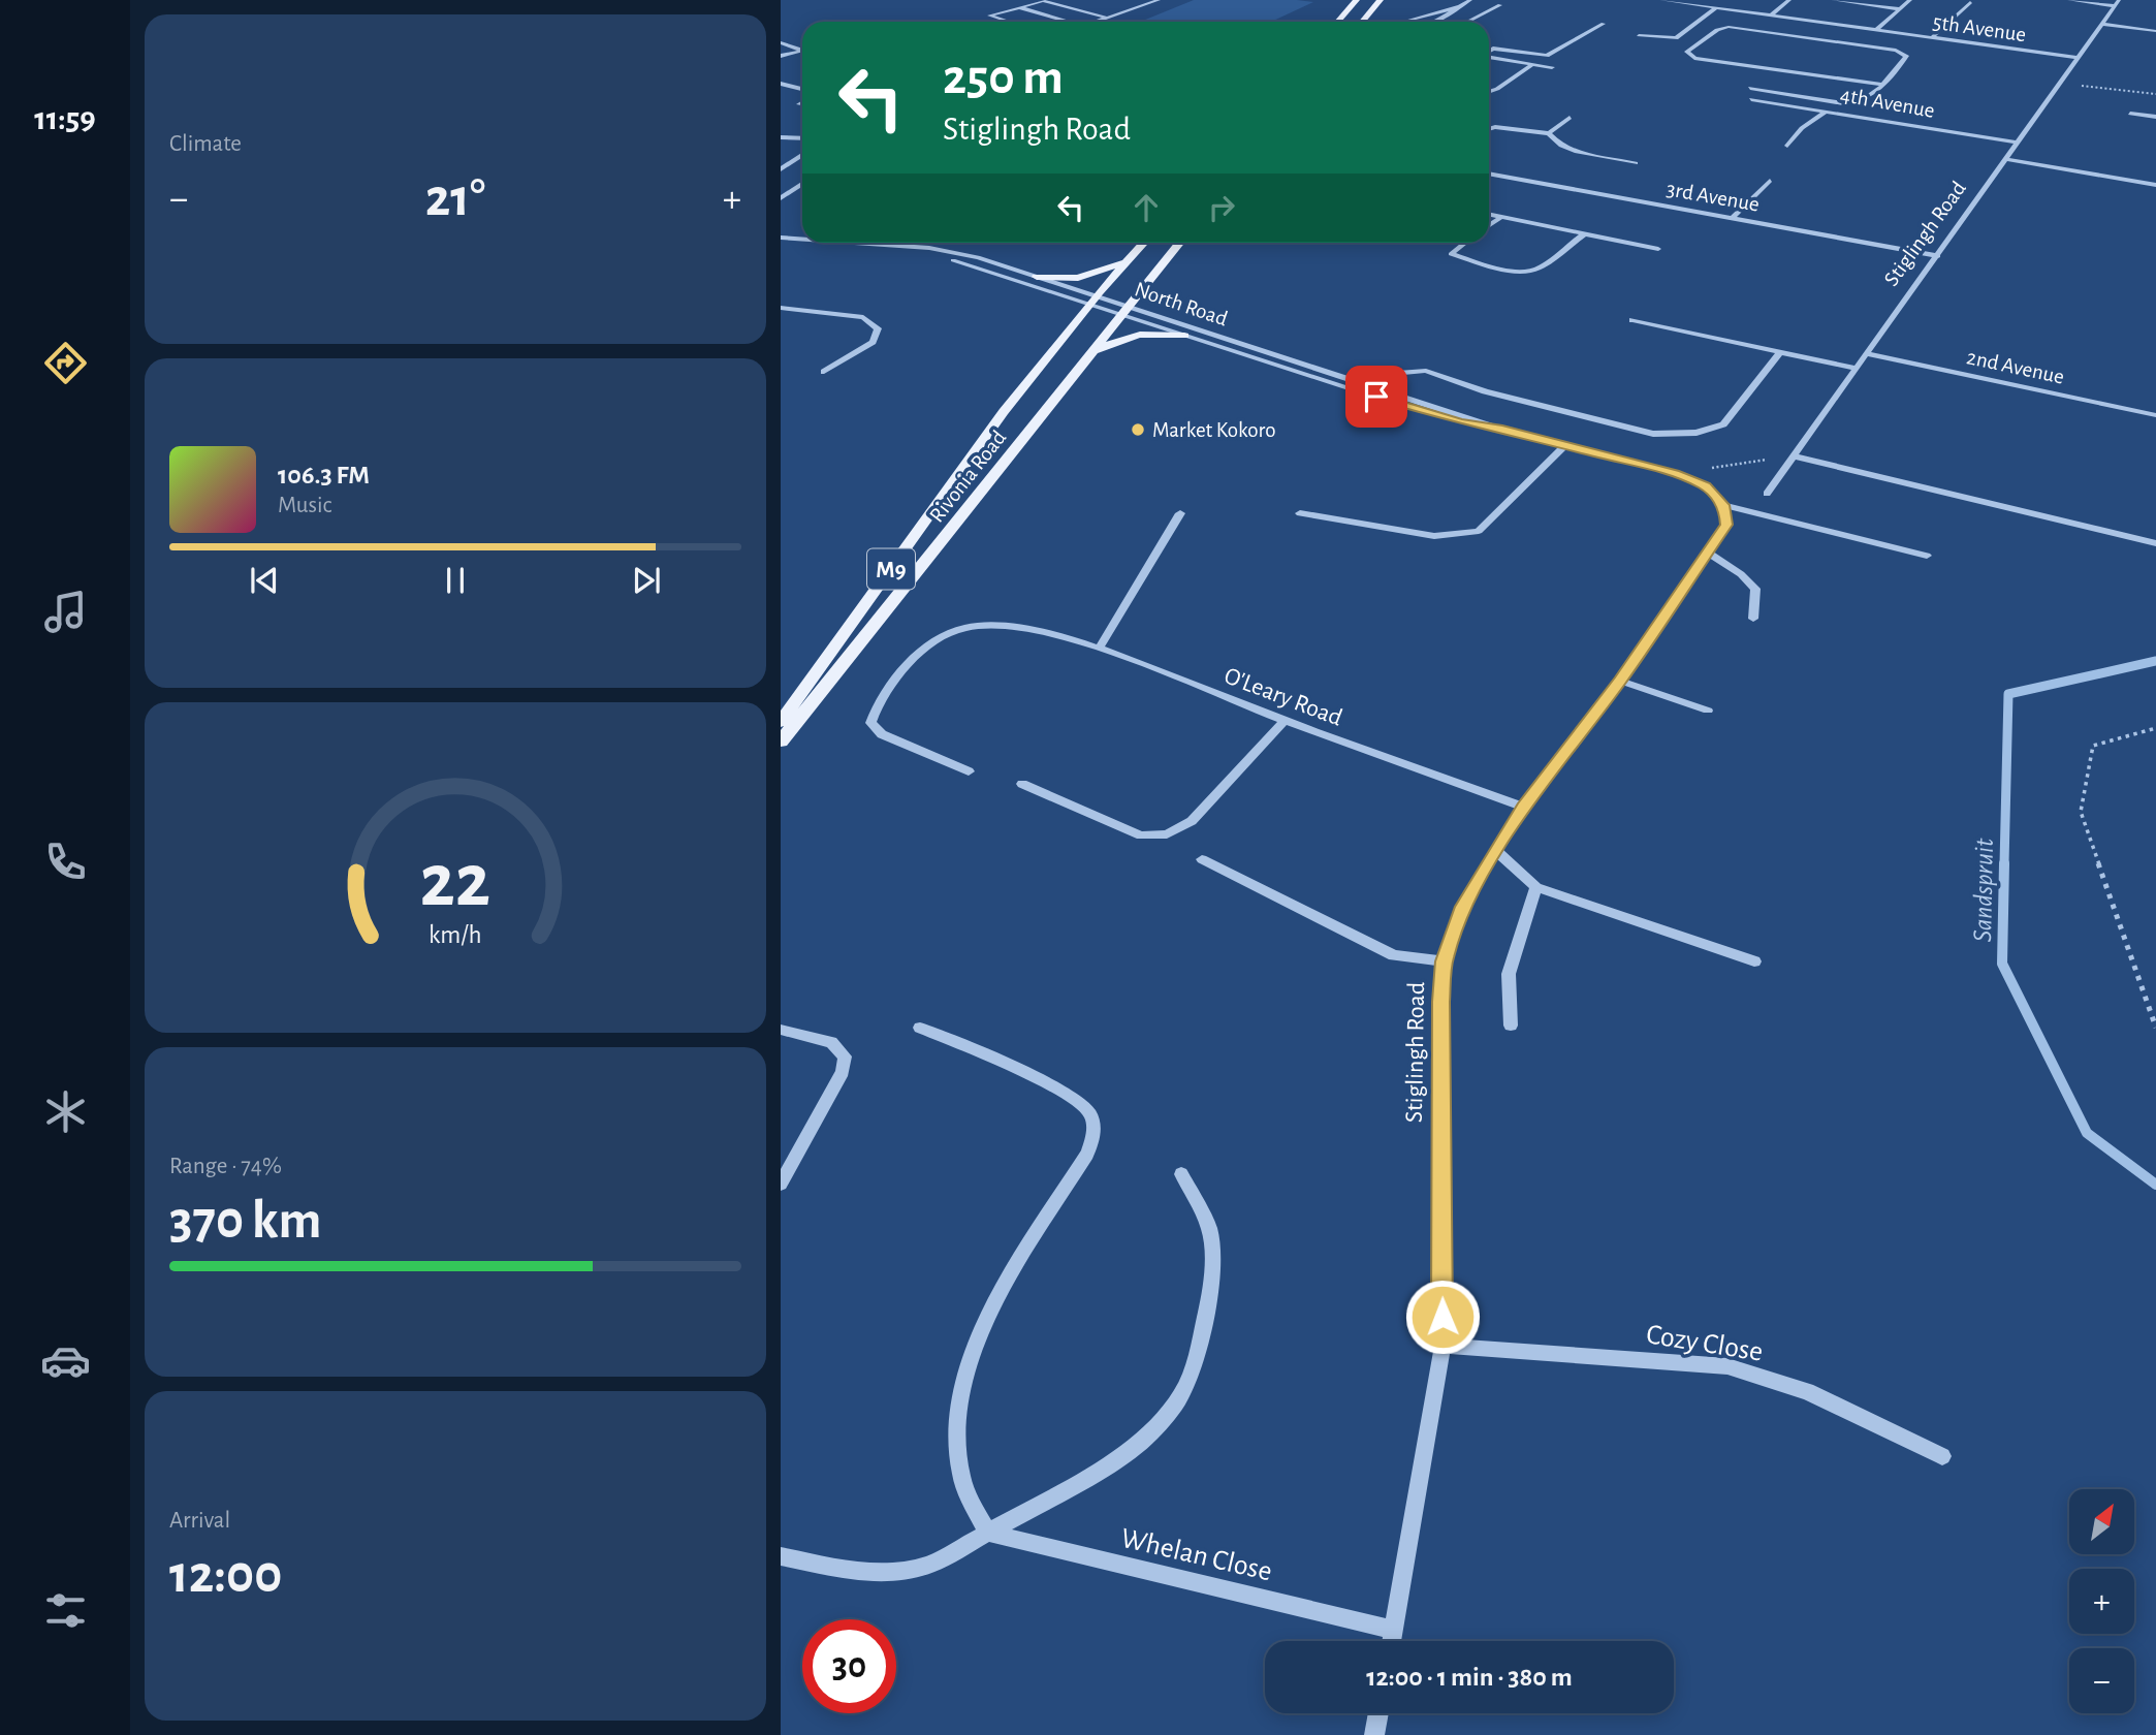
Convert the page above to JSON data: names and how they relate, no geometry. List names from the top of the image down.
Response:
{
  "streets": {
    "main road": ["Rivonia Road", "M9"],
    "street": [
      "5th Avenue",
      "4th Avenue",
      "3rd Avenue",
      "Stiglingh Road",
      "North Road",
      "2nd Avenue",
      "O'Leary Road",
      "Cozy Close",
      "Whelan Close"
    ]
  },
  "crossings": [
    ["5th Avenue", "Stiglingh Road"],
    ["4th Avenue", "Stiglingh Road"],
    ["3rd Avenue", "Stiglingh Road"],
    ["Stiglingh Road", "2nd Avenue"],
    ["Stiglingh Road", "O'Leary Road"],
    ["Stiglingh Road", "Cozy Close"],
    ["Stiglingh Road", "Whelan Close"],
    ["North Road", "Rivonia Road"]
  ],
  "water": ["Sandspruit"],
  "places": ["Market Kokoro"],
  "north": "top right",
  "page": {
    "tabs": "11:59",
    "tile": [
      "Climate",
      ["Range · 74%", "370 km"],
      ["Arrival", "12:00"]
    ],
    "turn": ["250 m", "Stiglingh Road"],
    "heat": ["−", "21°", "+"],
    "song": ["106.3 FM", "Music"],
    "map_buttons": ["+", "−"],
    "limit": "30",
    "trip": "12:00 · 1 min · 380 m",
    "gauge": ["22", "km/h"]
  }
}
